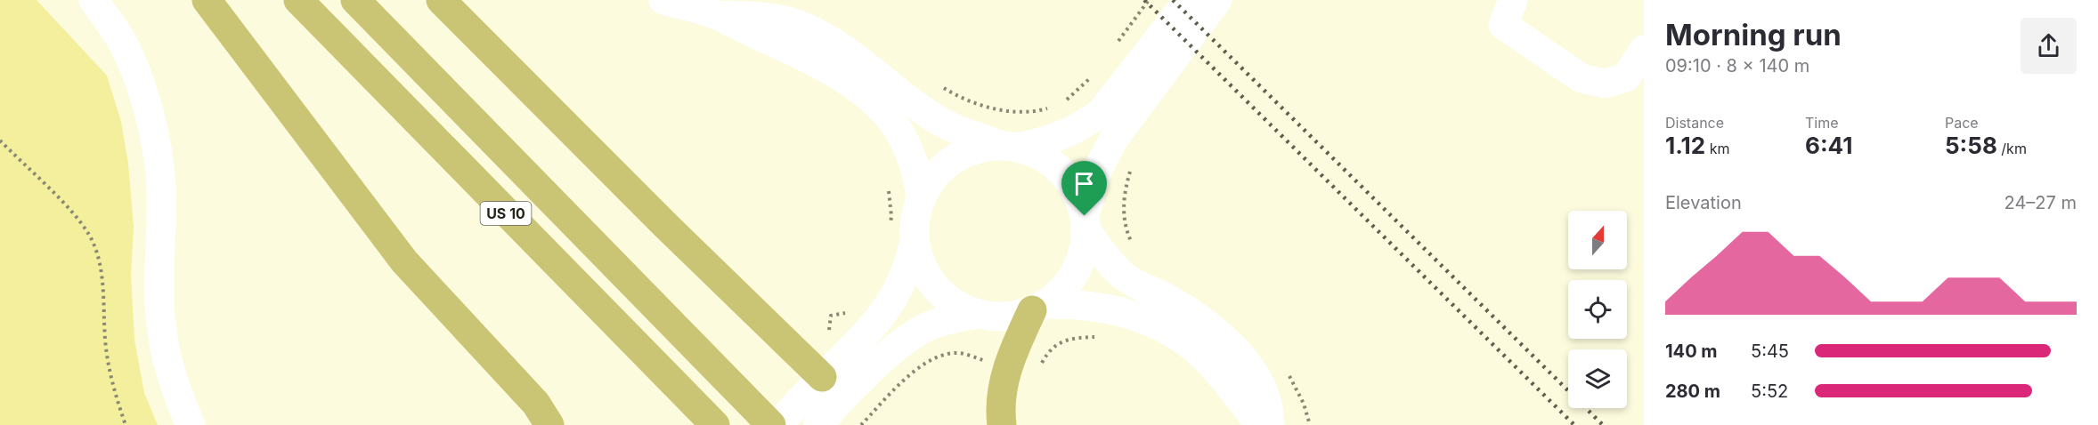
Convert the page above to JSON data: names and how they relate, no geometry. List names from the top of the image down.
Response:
{
  "streets": {
    "highway": ["US 10"]
  },
  "north": "top",
  "page": {
    "heading": ["Morning run", "09:10 · 8 × 140 m"],
    "stats": [
      ["Distance", "1.12 km"],
      ["Time", "6:41"],
      ["Pace", "5:58 /km"]
    ],
    "chart": ["Elevation", "24–27 m"],
    "list": [
      {
        "name": "140 m",
        "note": "5:45"
      },
      {
        "name": "280 m",
        "note": "5:52"
      }
    ]
  }
}
